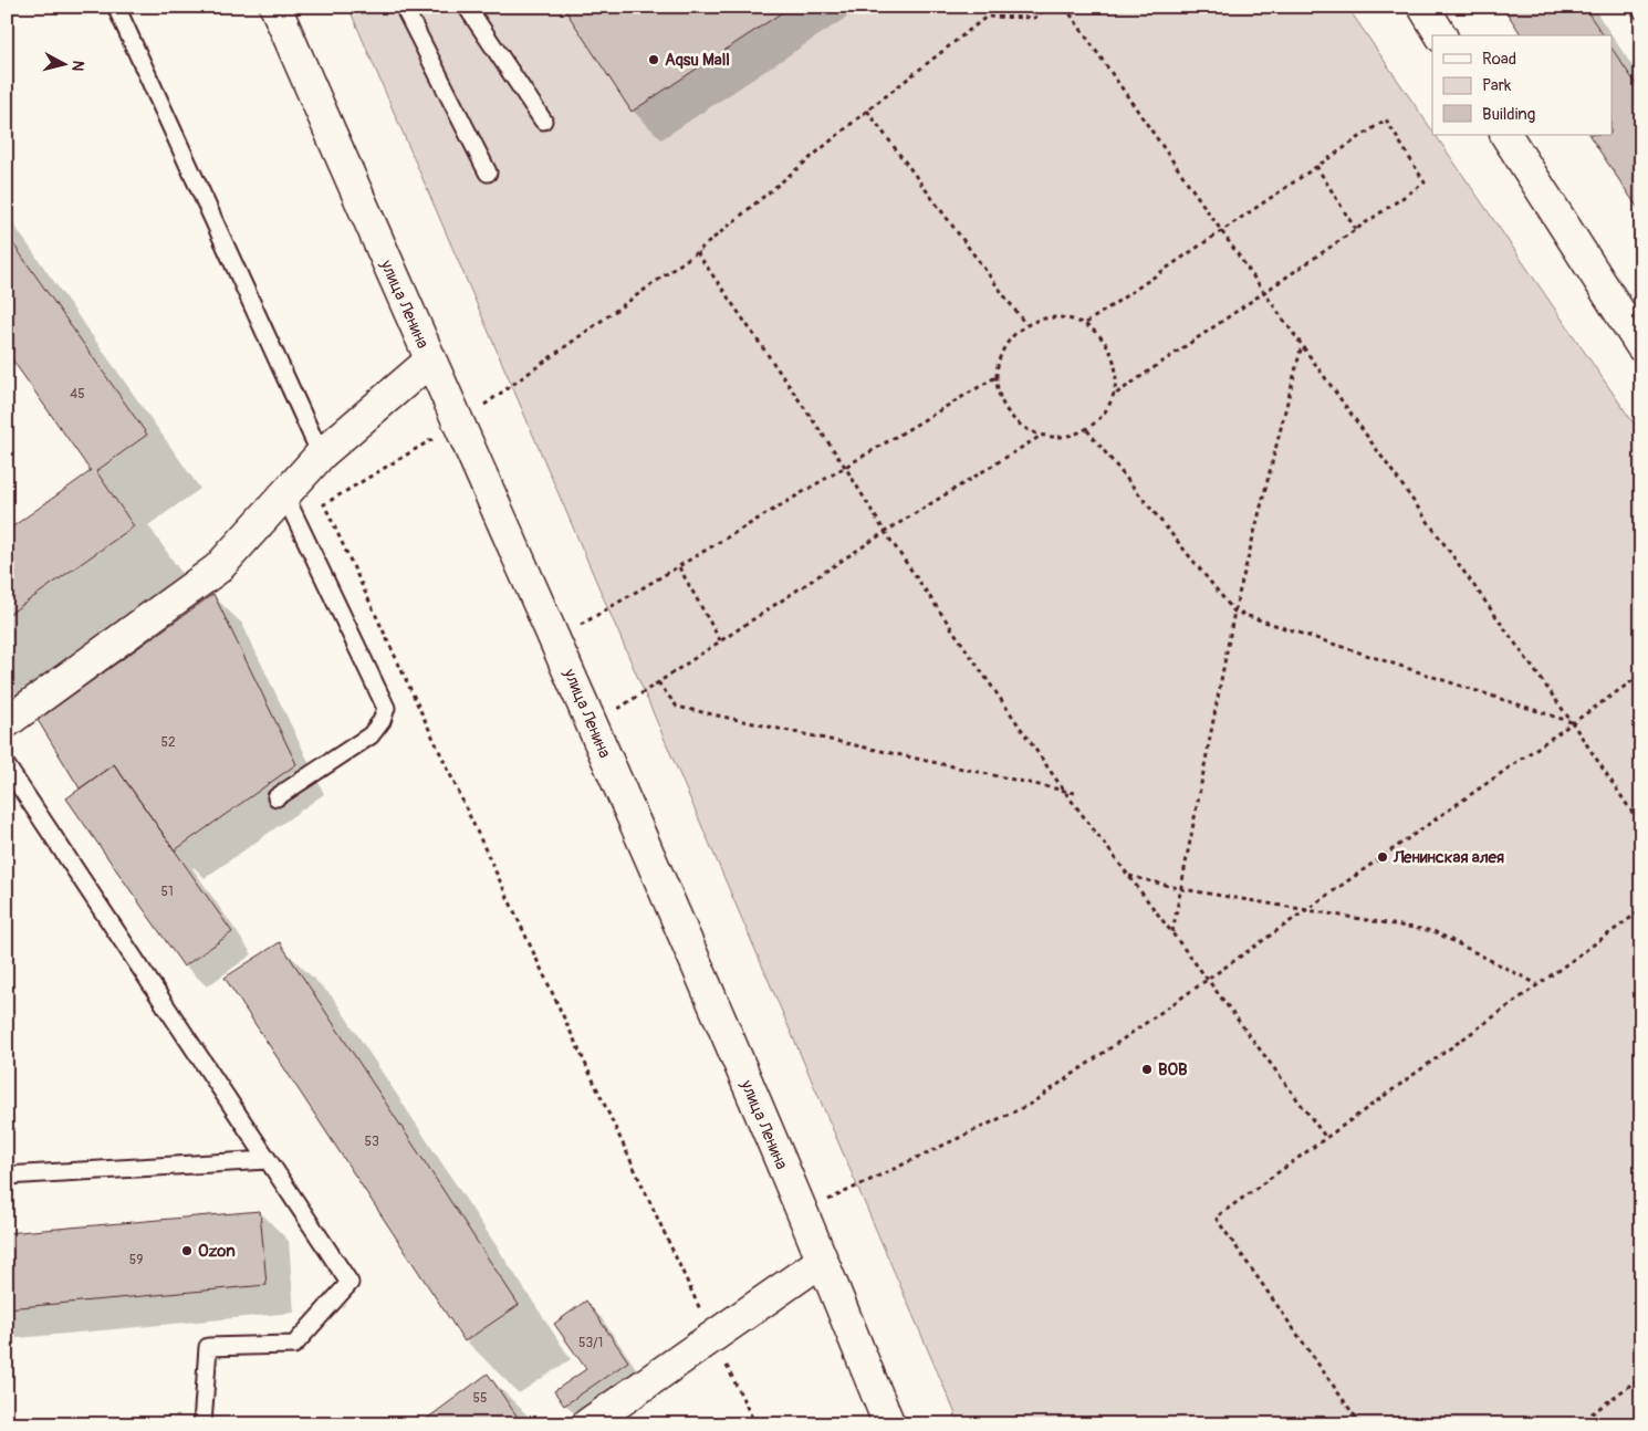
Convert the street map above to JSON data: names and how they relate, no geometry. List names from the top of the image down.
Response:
{
  "streets": {
    "street": ["улица Ленина"]
  },
  "places": [
    "Аqsu Mall",
    "Ленинская алея",
    "ВОВ",
    "Ozon"
  ],
  "house_numbers": [
    "45",
    "52",
    "51",
    "53",
    "59",
    "53/1",
    "55"
  ],
  "legend": ["Road", "Park", "Building"],
  "north": "right"
}
